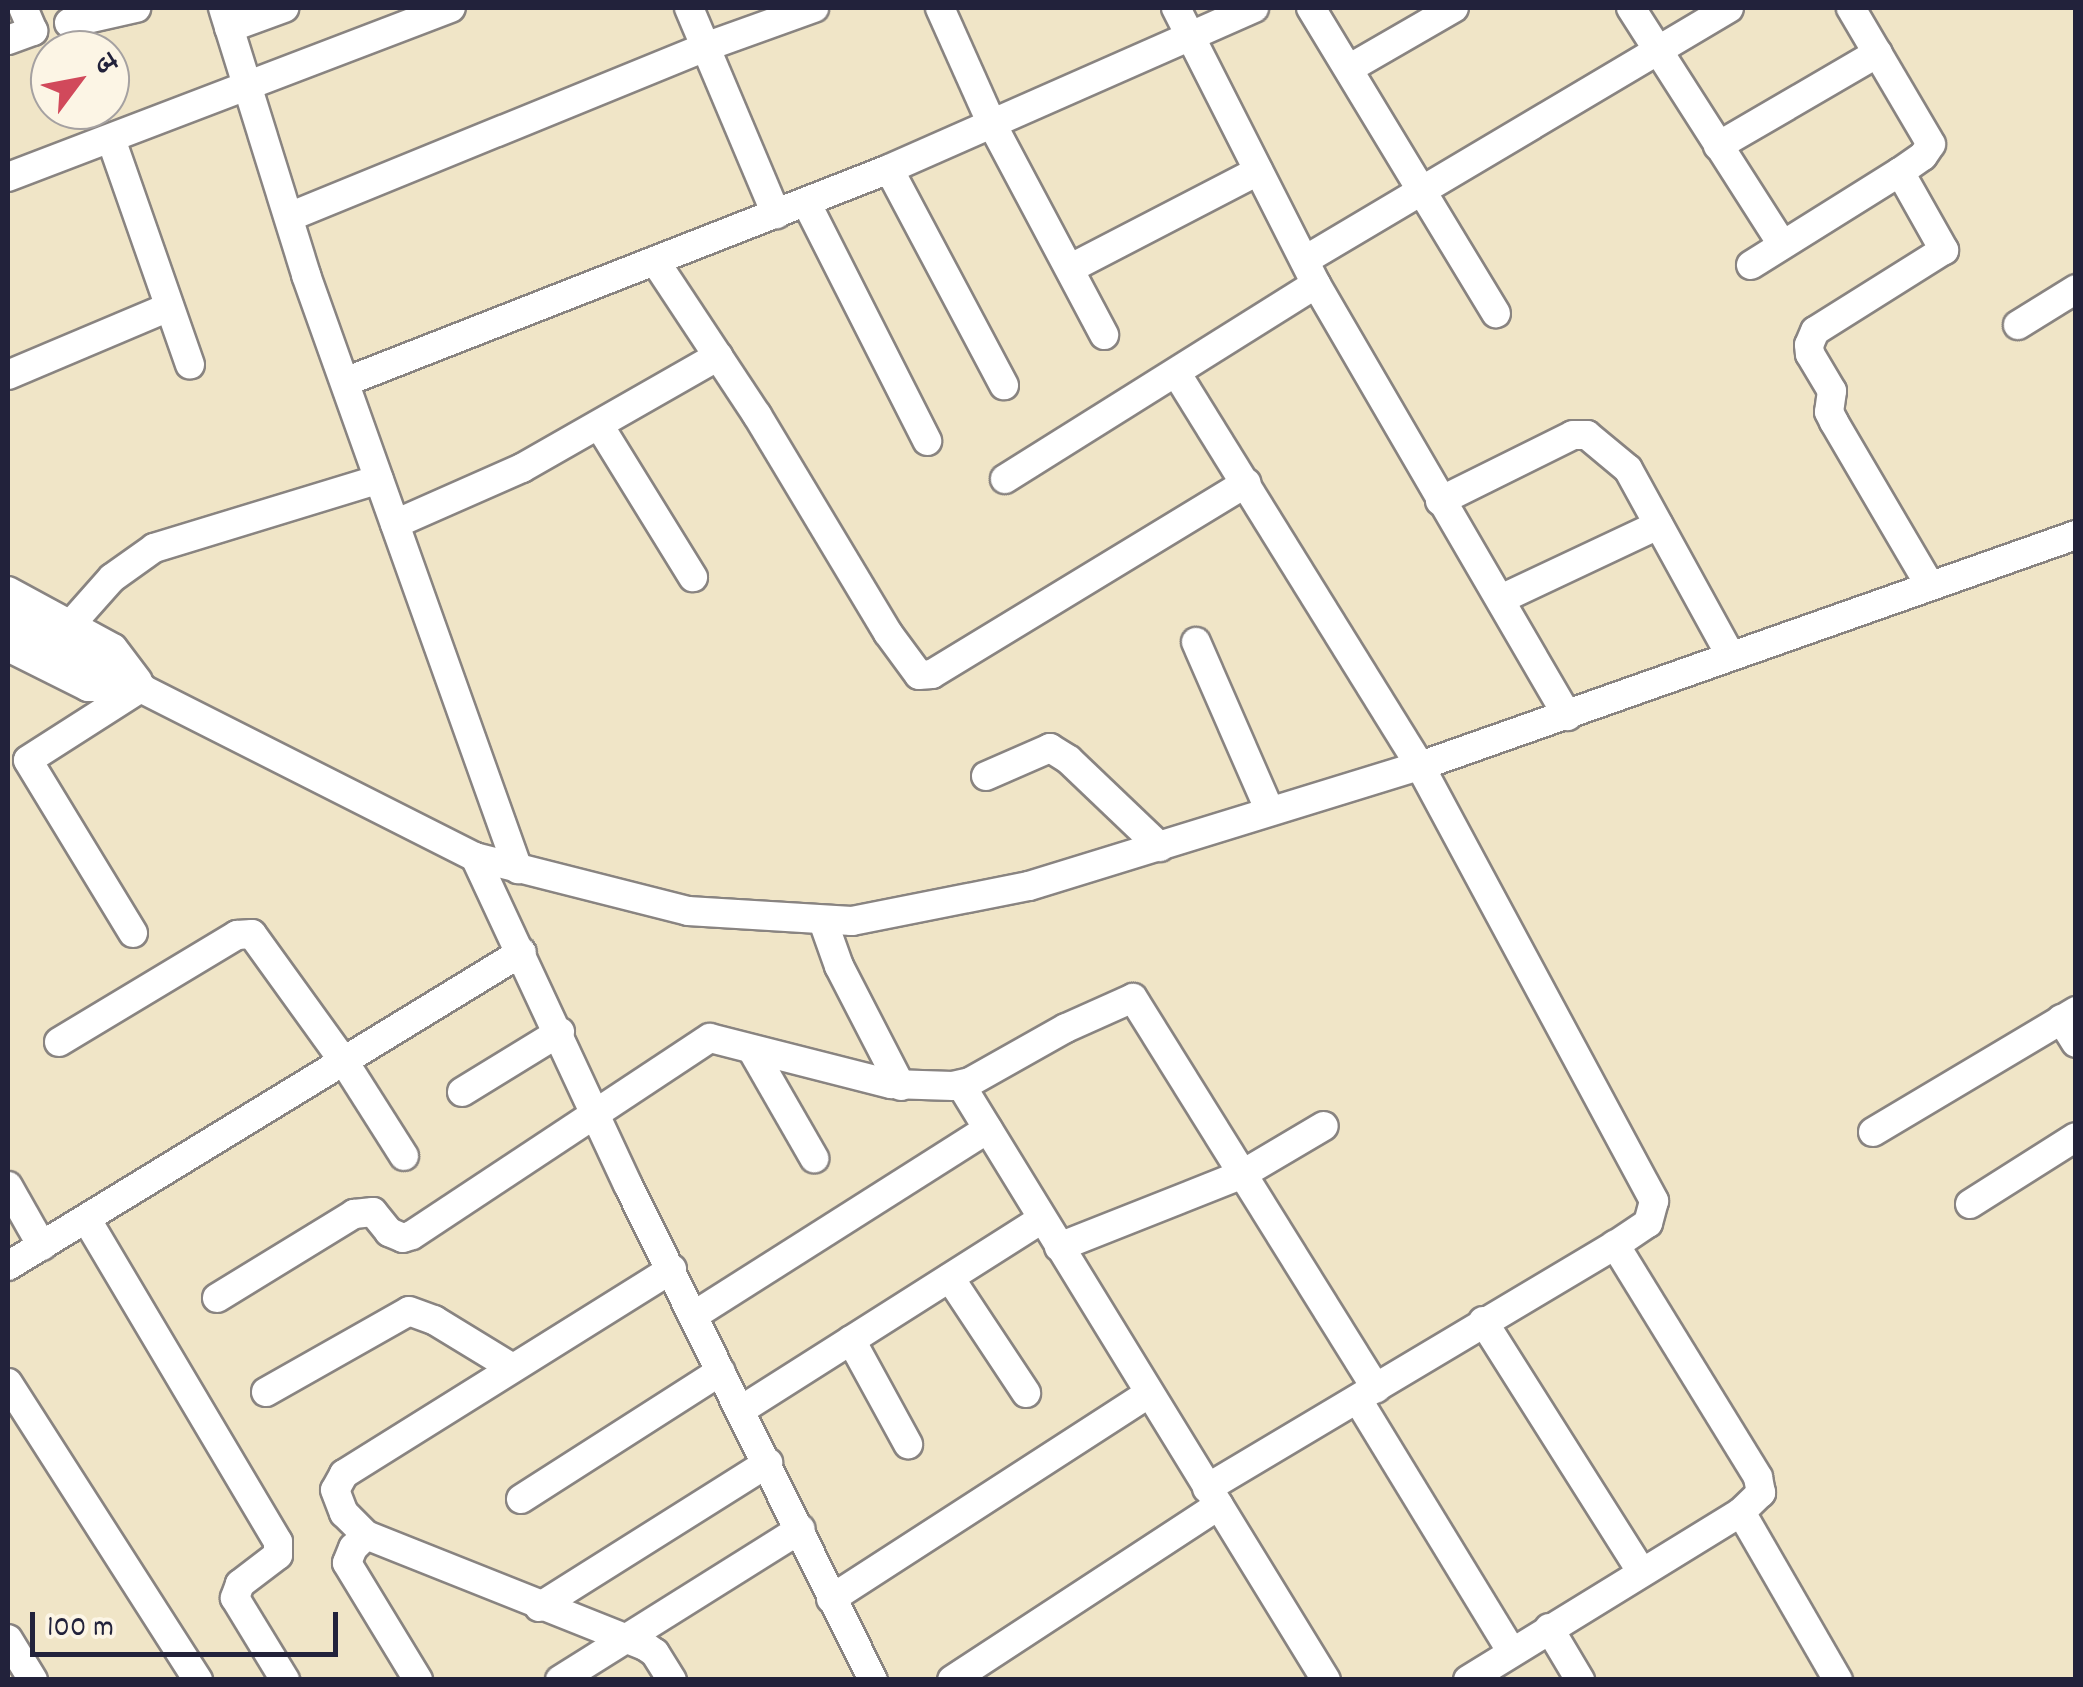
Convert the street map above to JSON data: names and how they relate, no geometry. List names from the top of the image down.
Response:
{
  "scale_bar": "100 m",
  "north": "top right"
}
